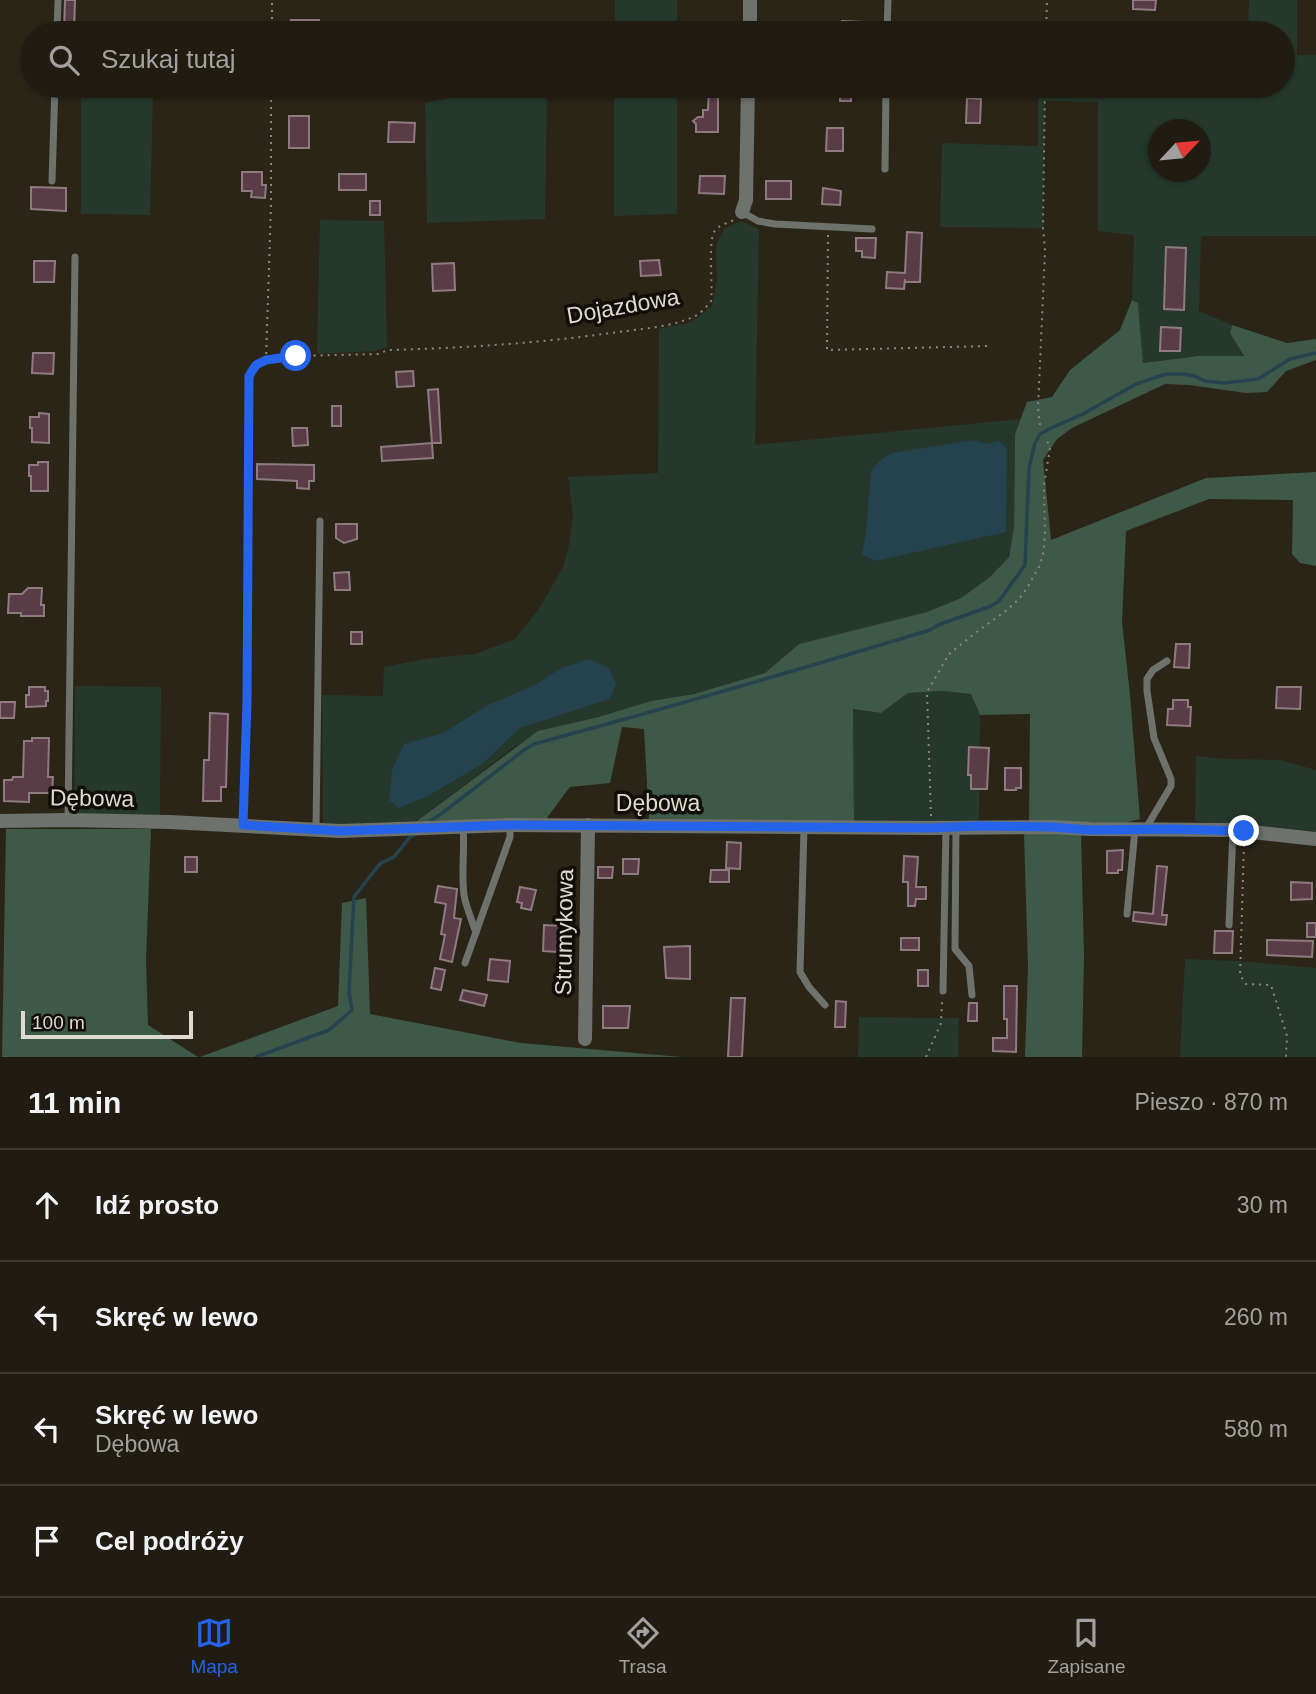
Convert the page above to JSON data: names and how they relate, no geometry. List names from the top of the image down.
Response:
{
  "streets": {
    "street": ["Dębowa", "Strumykowa"],
    "path": ["Dojazdowa"]
  },
  "crossings": [
    ["Dębowa", "Strumykowa"]
  ],
  "scale_bar": "100 m",
  "north": "top right",
  "page": {
    "search": "Szukaj tutaj",
    "scale": "100 m",
    "heading": ["11 min", "Pieszo · 870 m"],
    "list": [
      ["Idź prosto", "30 m"],
      ["Skręć w lewo", "260 m"],
      ["Skręć w lewo", "Dębowa", "580 m"],
      "Cel podróży"
    ],
    "nav": ["Mapa", "Trasa", "Zapisane"]
  }
}
